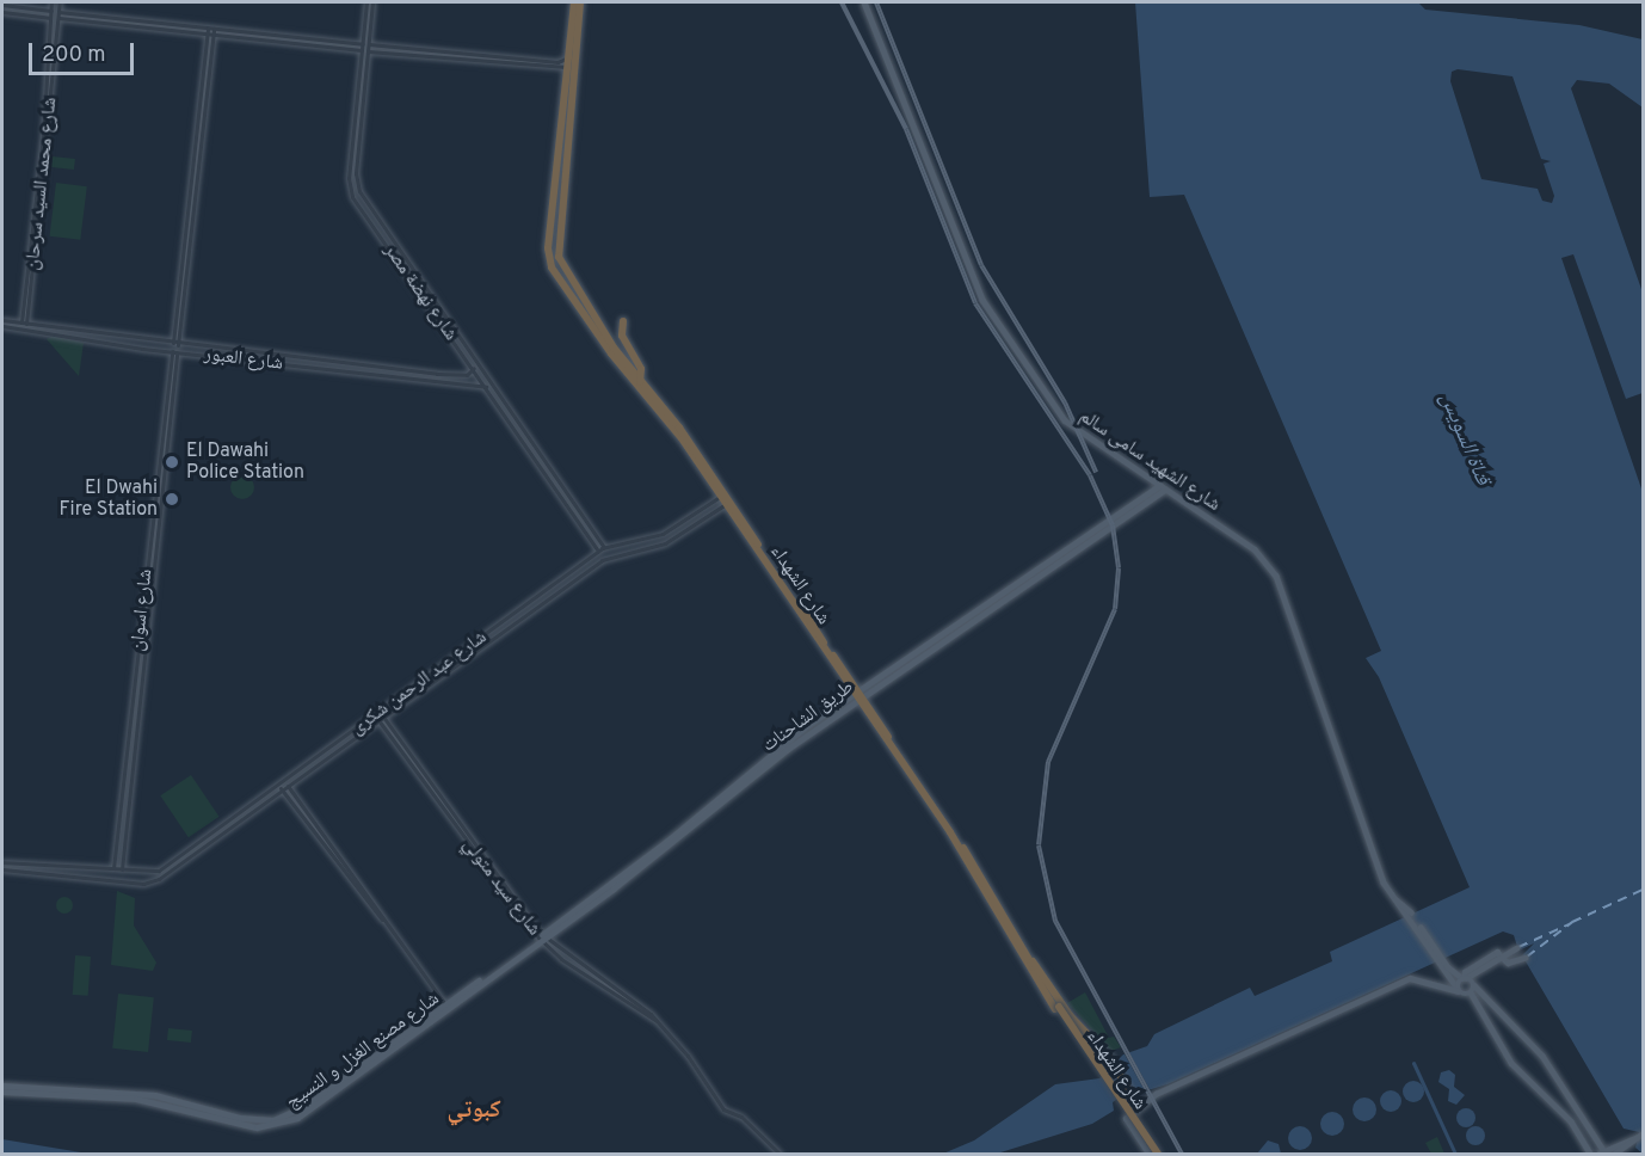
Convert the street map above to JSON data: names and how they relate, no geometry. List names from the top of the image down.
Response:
{
  "streets": {
    "highway": ["شارع الشهداء"],
    "main road": ["شارع الشهيد سامى سالم", "طريق الشاحنات", "شارع مصنع الغزل و النسيج"],
    "street": [
      "شارع محمد السيد سرحان",
      "شارع نهضة مصر",
      "شارع العبور",
      "شارع اسوان",
      "شارع عبد الرحمن شكرى",
      "شارع سيد متولي"
    ]
  },
  "crossings": [
    ["شارع محمد السيد سرحان", "شارع العبور"],
    ["شارع نهضة مصر", "شارع العبور"],
    ["شارع نهضة مصر", "شارع عبد الرحمن شكرى"],
    ["شارع العبور", "شارع اسوان"],
    ["شارع الشهيد سامى سالم", "طريق الشاحنات"],
    ["شارع الشهداء", "شارع عبد الرحمن شكرى"],
    ["شارع الشهداء", "طريق الشاحنات"],
    ["شارع اسوان", "شارع عبد الرحمن شكرى"],
    ["شارع عبد الرحمن شكرى", "شارع سيد متولي"],
    ["طريق الشاحنات", "شارع سيد متولي"],
    ["طريق الشاحنات", "شارع مصنع الغزل و النسيج"]
  ],
  "districts": ["كبوتي"],
  "water": ["قناة السويس"],
  "places": ["El Dawahi Police Station", "El Dwahi Fire Station"],
  "scale_bar": "200 m"
}
